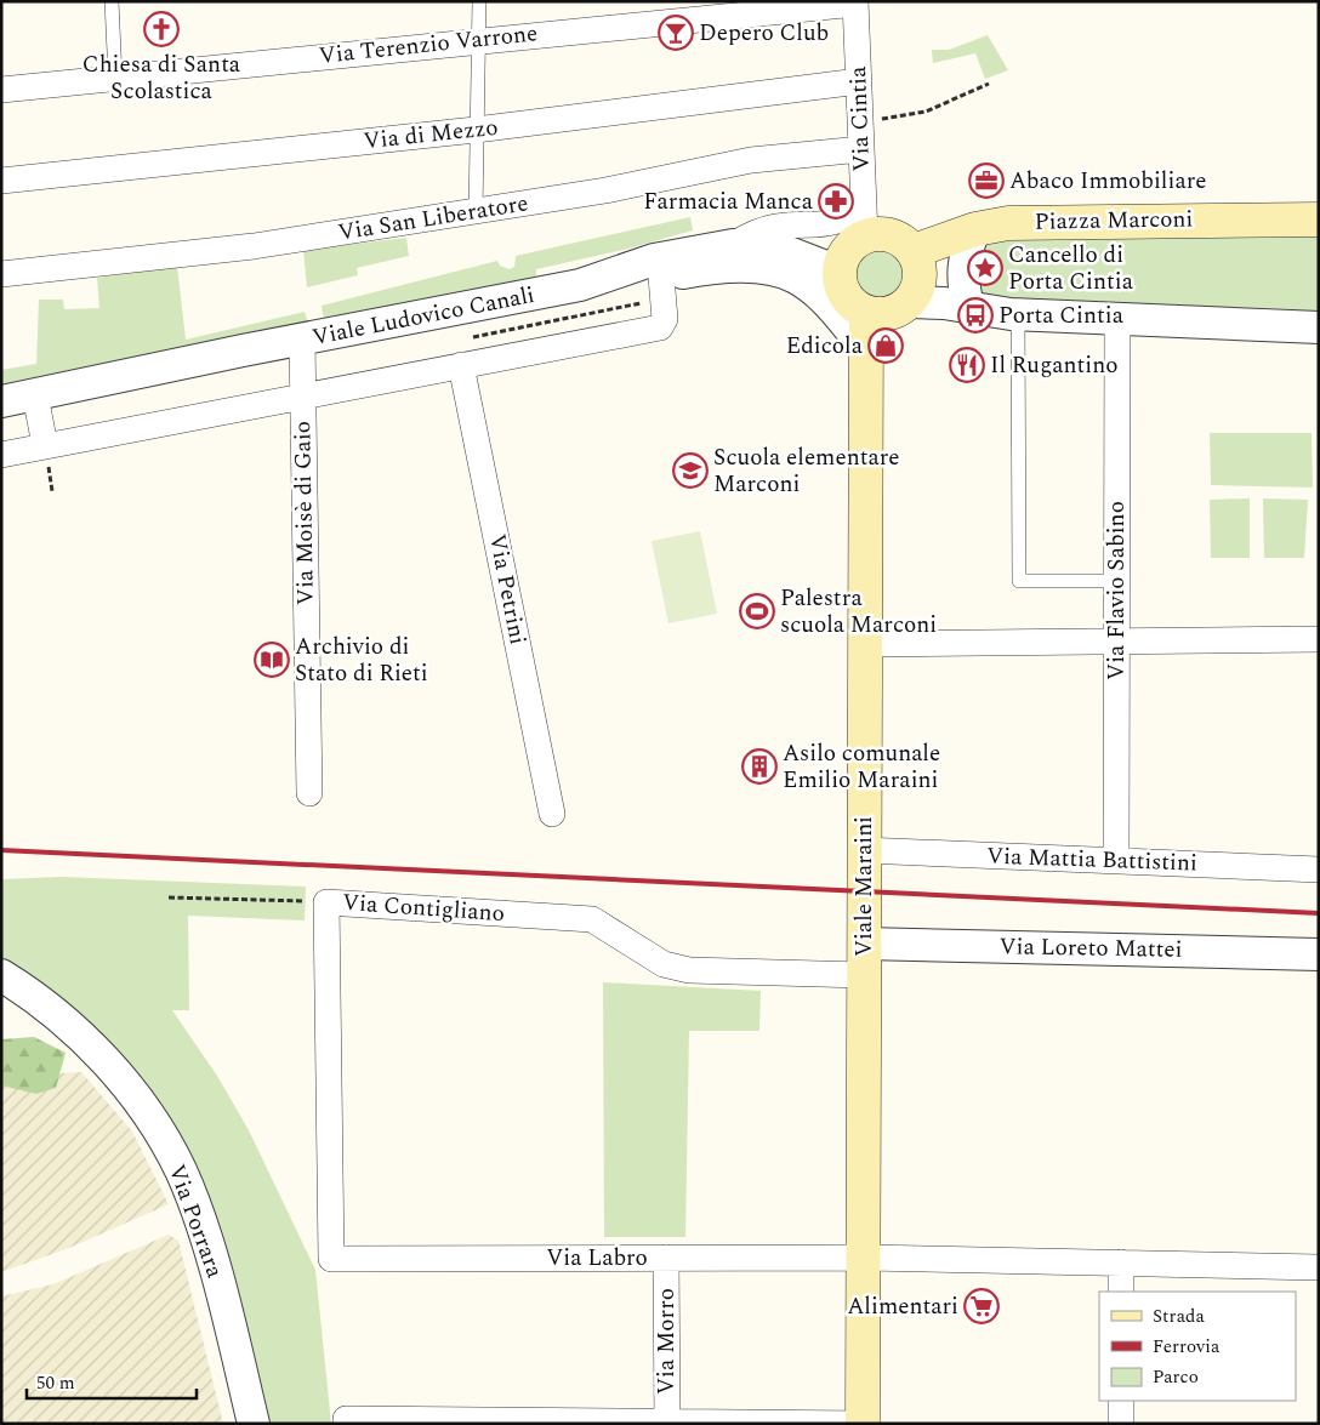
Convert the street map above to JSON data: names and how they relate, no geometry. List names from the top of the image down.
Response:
{
  "streets": {
    "main road": ["Piazza Marconi", "Viale Maraini"],
    "street": [
      "Via Terenzio Varrone",
      "Via Cintia",
      "Via di Mezzo",
      "Via San Liberatore",
      "Viale Ludovico Canali",
      "Via Moisè di Gaio",
      "Via Petrini",
      "Via Flavio Sabino",
      "Via Mattia Battistini",
      "Via Contigliano",
      "Via Loreto Mattei",
      "Via Porrara",
      "Via Labro",
      "Via Morro"
    ]
  },
  "crossings": [
    ["Via Terenzio Varrone", "Via Cintia"],
    ["Via Cintia", "Via di Mezzo"],
    ["Via Cintia", "Via San Liberatore"],
    ["Via Cintia", "Piazza Marconi"],
    ["Via Cintia", "Viale Ludovico Canali"],
    ["Via Cintia", "Viale Maraini"],
    ["Piazza Marconi", "Viale Ludovico Canali"],
    ["Piazza Marconi", "Viale Maraini"],
    ["Viale Ludovico Canali", "Via Moisè di Gaio"],
    ["Viale Ludovico Canali", "Viale Maraini"],
    ["Via Flavio Sabino", "Via Mattia Battistini"],
    ["Via Mattia Battistini", "Viale Maraini"],
    ["Viale Maraini", "Via Contigliano"],
    ["Viale Maraini", "Via Loreto Mattei"],
    ["Viale Maraini", "Via Labro"],
    ["Via Contigliano", "Via Loreto Mattei"],
    ["Via Contigliano", "Via Labro"],
    ["Via Labro", "Via Morro"]
  ],
  "places": {
    "church": ["Chiesa di Santa Scolastica"],
    "bar": ["Depero Club"],
    "office": ["Abaco Immobiliare"],
    "pharmacy": ["Farmacia Manca"],
    "place": ["Cancello di Porta Cintia"],
    "bus stop": ["Porta Cintia"],
    "shop": ["Edicola"],
    "restaurant": ["Il Rugantino"],
    "school or university": ["Scuola elementare Marconi"],
    "sports": ["Palestra scuola Marconi"],
    "library": ["Archivio di Stato di Rieti"],
    "building": ["Asilo comunale Emilio Maraini"],
    "supermarket": ["Alimentari"]
  },
  "legend": ["Strada", "Ferrovia", "Parco"],
  "scale_bar": "50 m"
}
